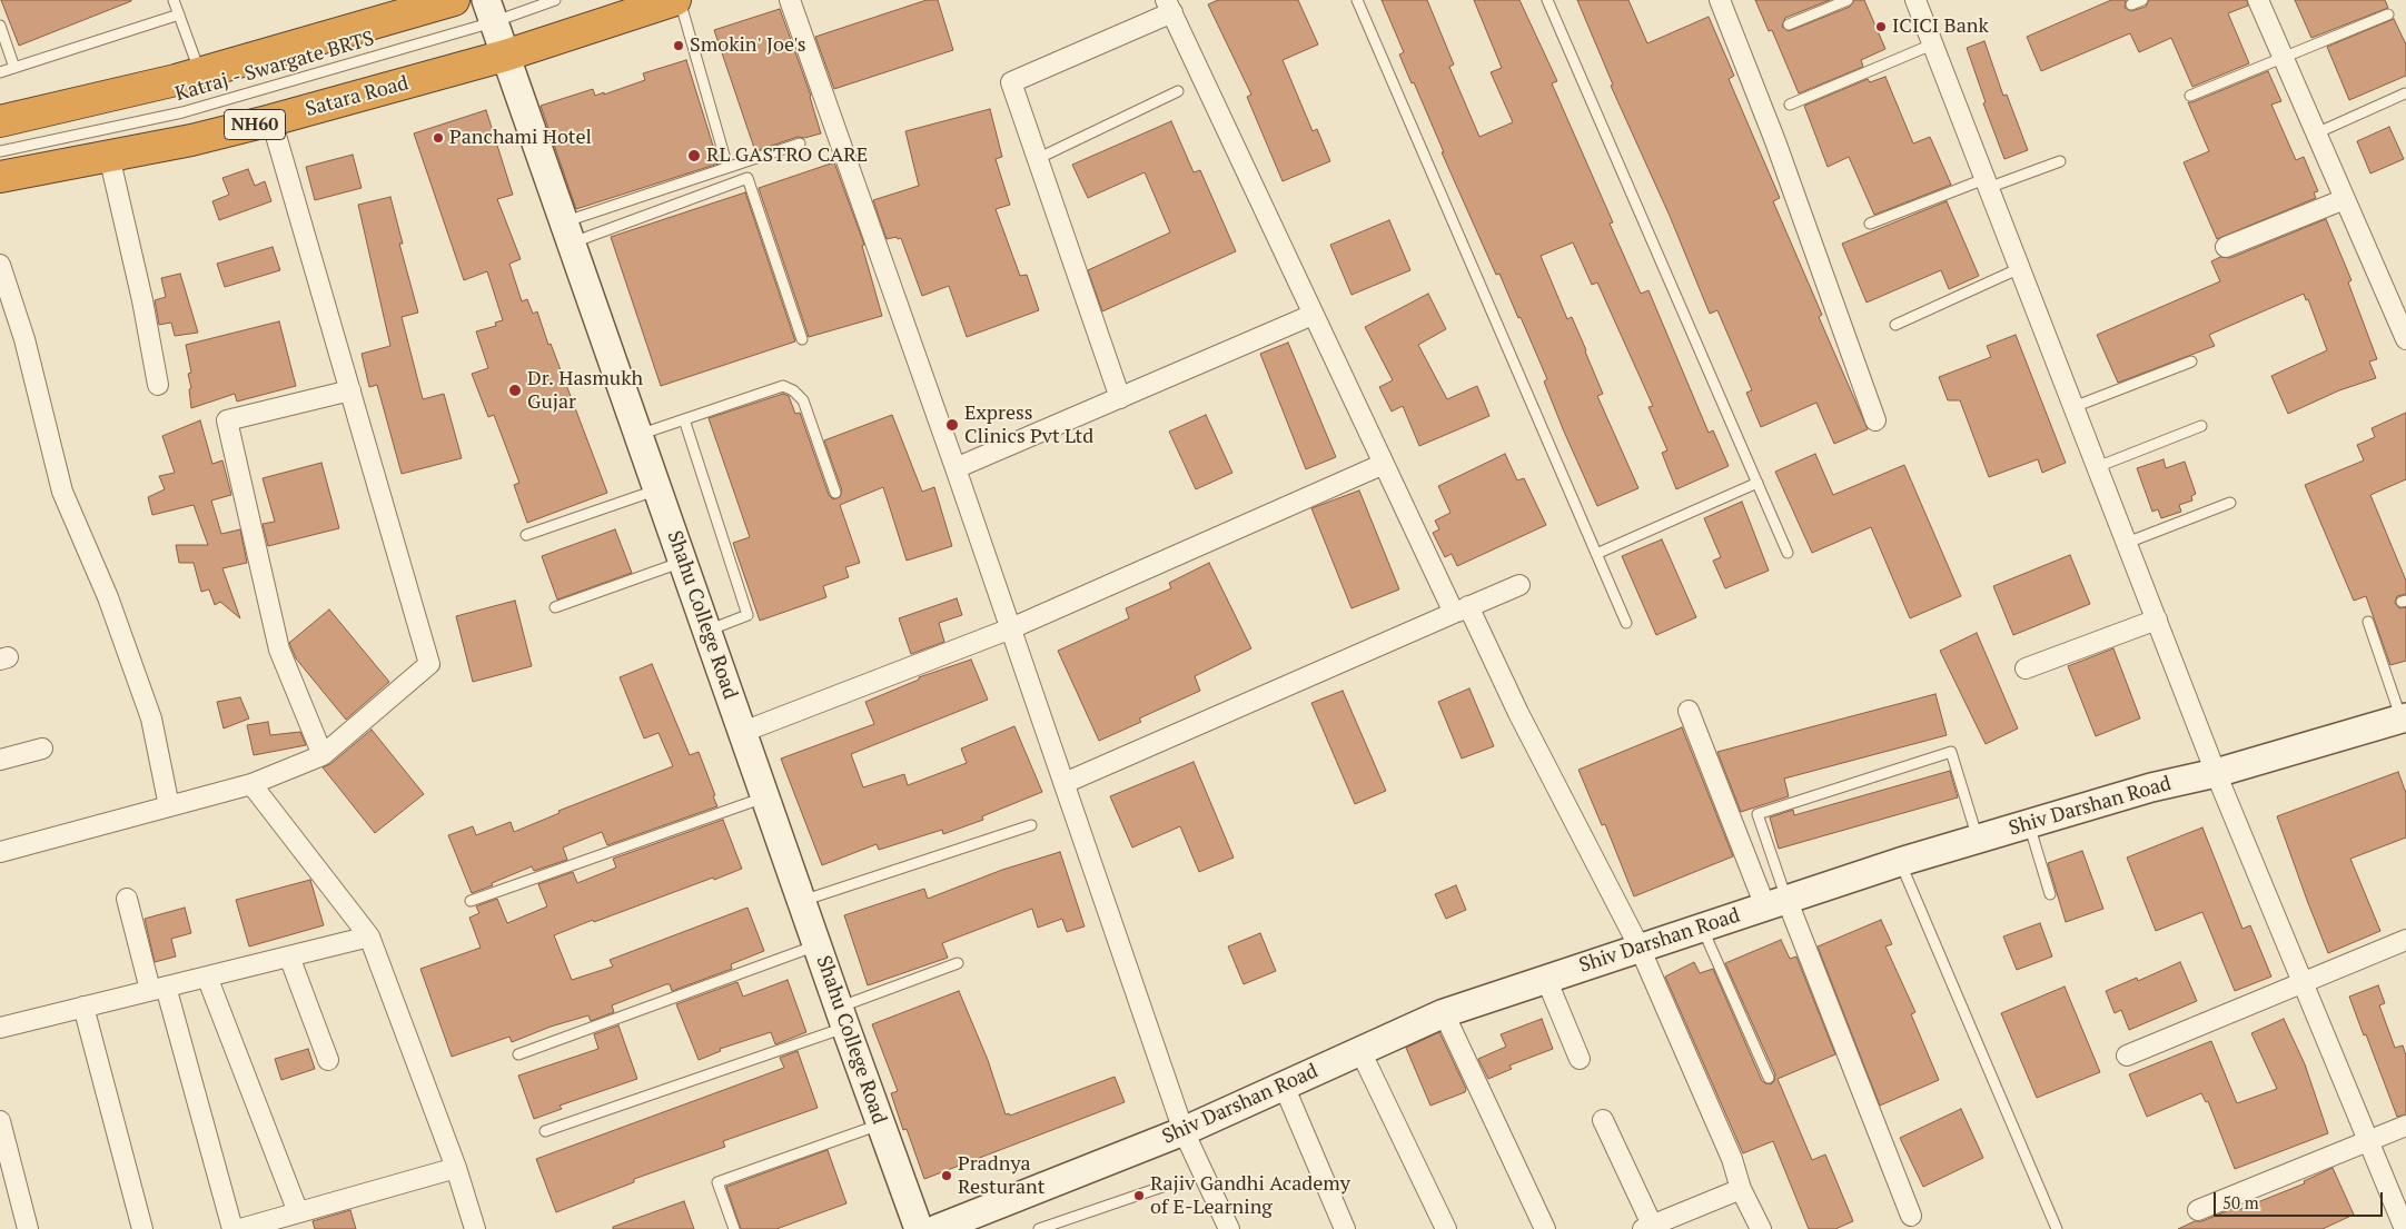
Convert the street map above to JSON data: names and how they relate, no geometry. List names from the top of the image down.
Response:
{
  "streets": {
    "highway": ["Satara Road", "NH60"],
    "street": ["Shahu College Road", "Shiv Darshan Road"],
    "lane": ["Katraj - Swargate BRTS"]
  },
  "crossings": [
    ["Katraj - Swargate BRTS", "Shahu College Road"],
    ["Satara Road", "Shahu College Road"]
  ],
  "places": [
    "ICICI Bank",
    "Smokin' Joe's",
    "Panchami Hotel",
    "RL GASTRO CARE",
    "Dr. Hasmukh Gujar",
    "Express Clinics Pvt Ltd",
    "Pradnya Resturant",
    "Rajiv Gandhi Academy of E-Learning"
  ],
  "scale_bar": "50 m"
}
